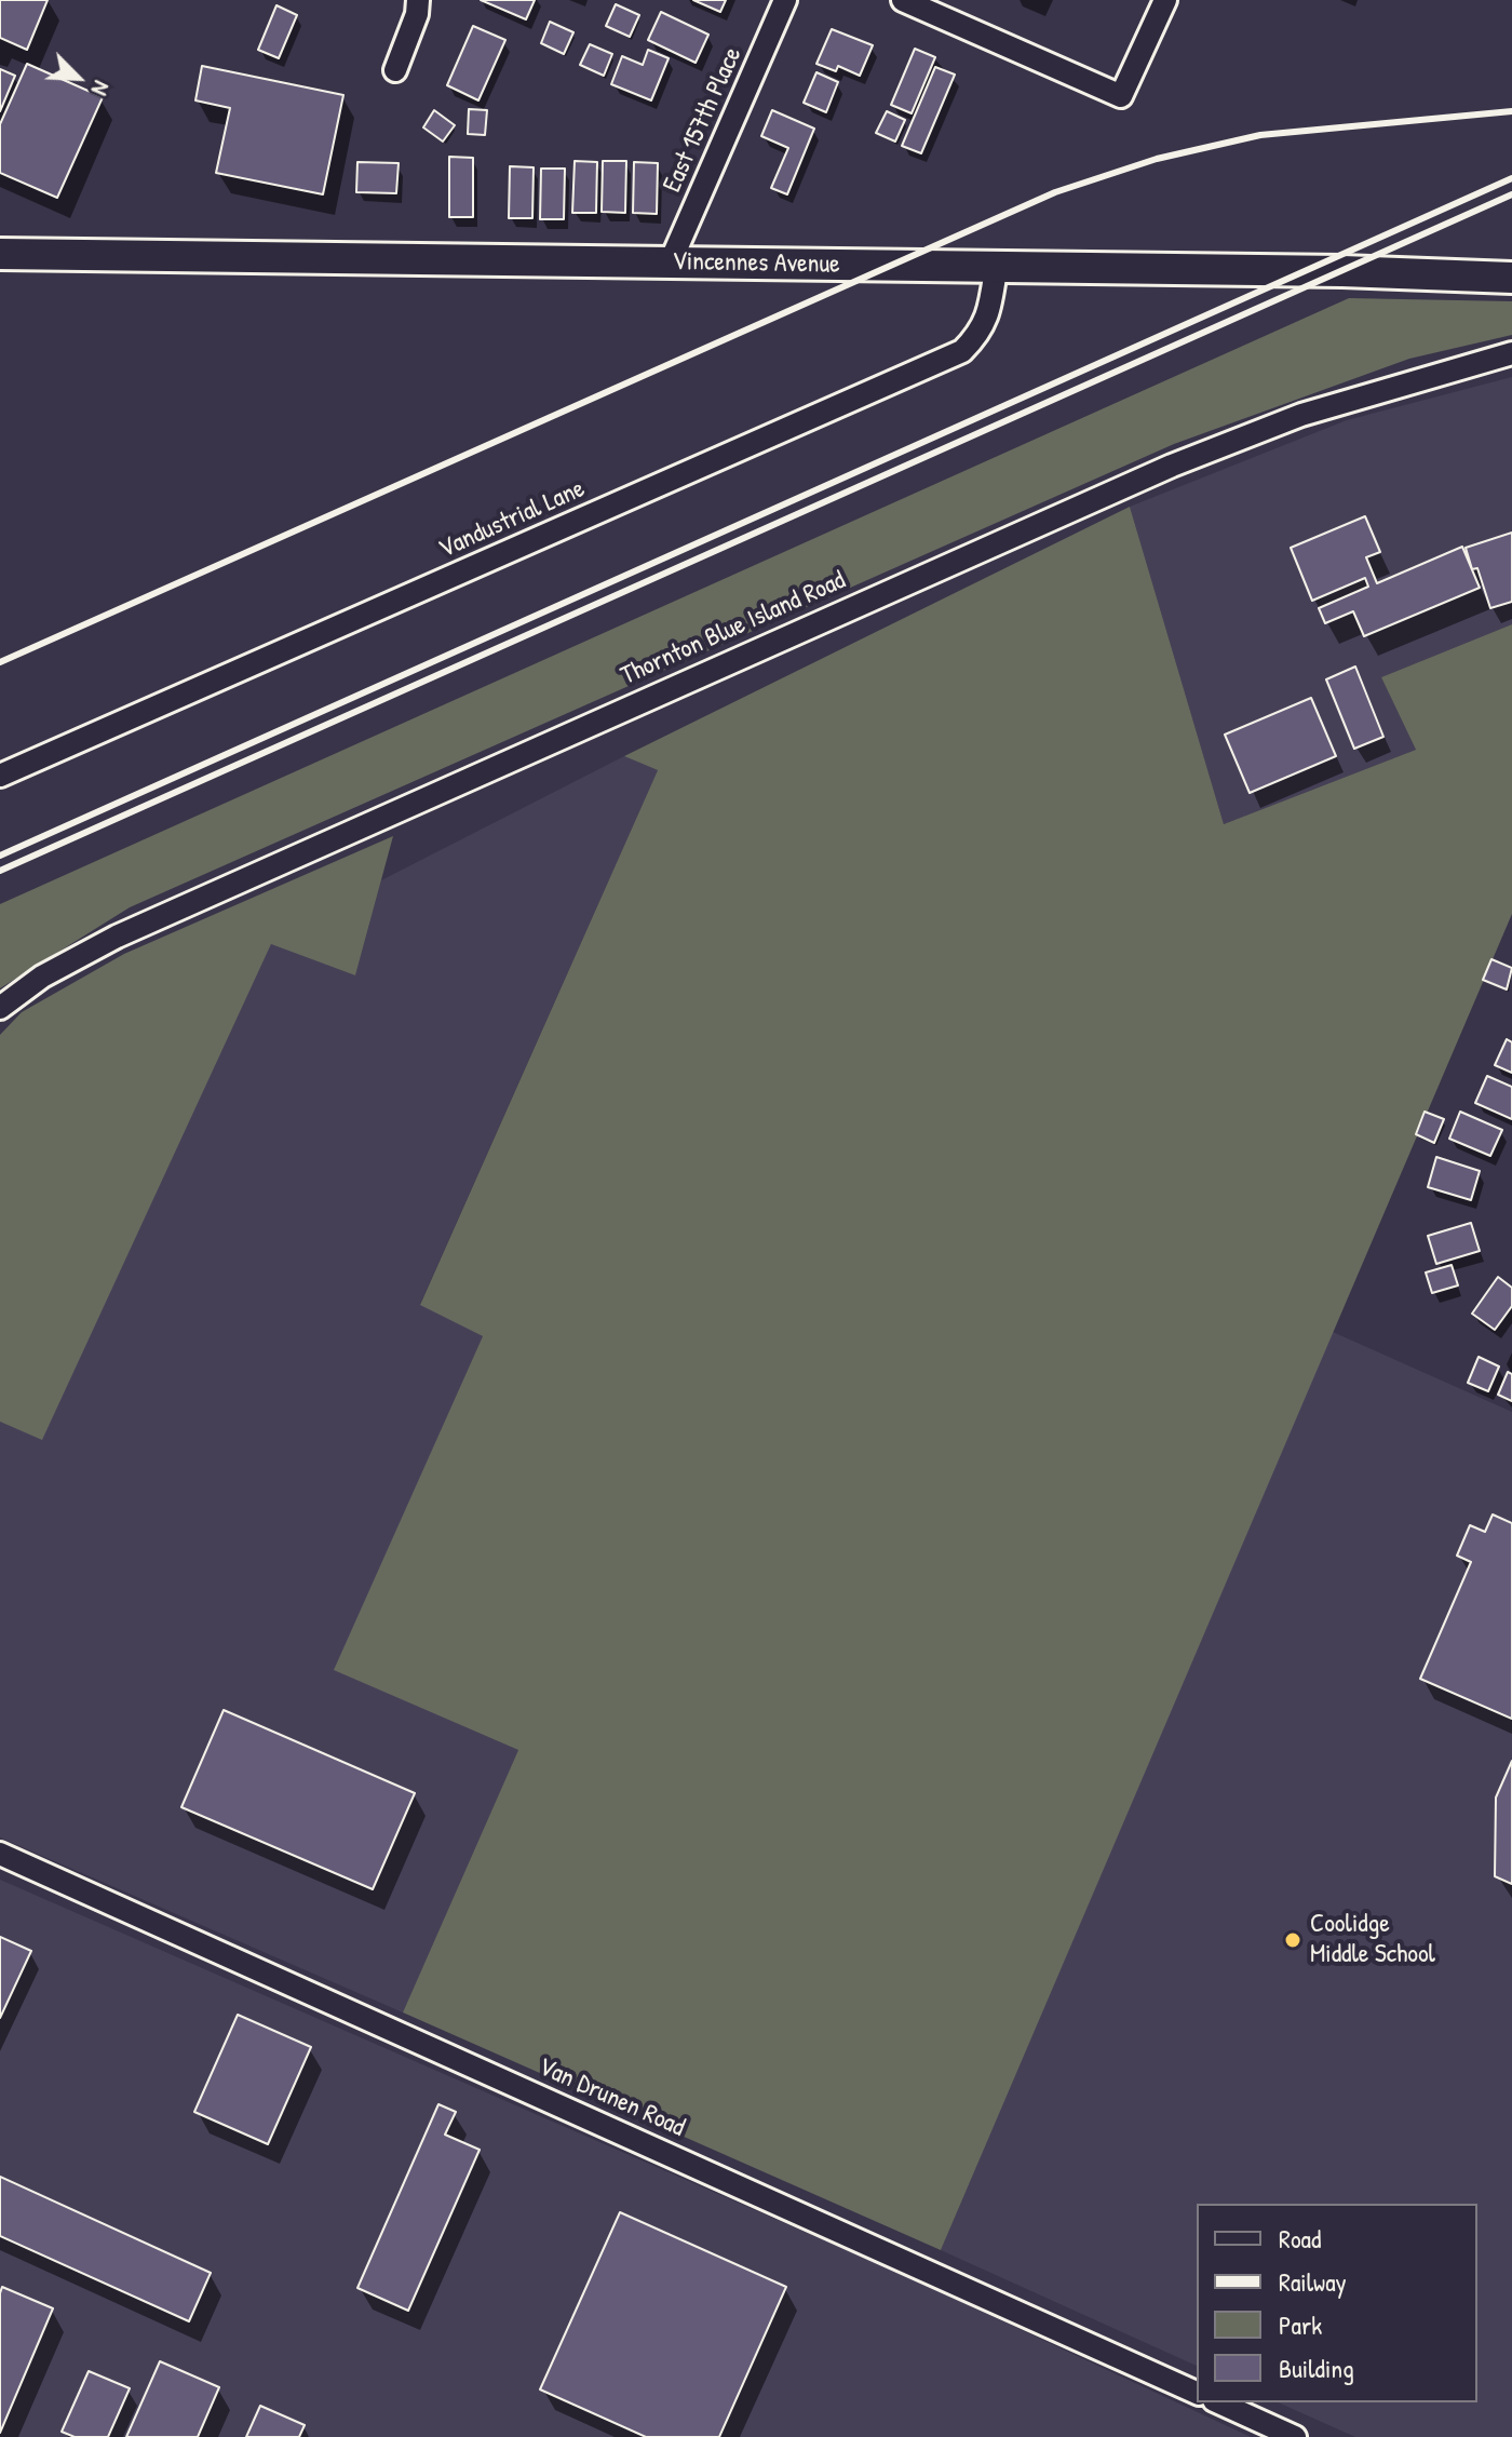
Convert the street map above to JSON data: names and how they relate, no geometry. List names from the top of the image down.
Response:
{
  "streets": {
    "street": [
      "East 157th Place",
      "Vincennes Avenue",
      "Vandustrial Lane",
      "Thornton Blue Island Road",
      "Van Drunen Road"
    ]
  },
  "crossings": [
    ["East 157th Place", "Vincennes Avenue"],
    ["Vincennes Avenue", "Vandustrial Lane"]
  ],
  "places": ["Coolidge Middle School"],
  "legend": [
    "Road",
    "Railway",
    "Park",
    "Building"
  ],
  "north": "bottom right"
}
